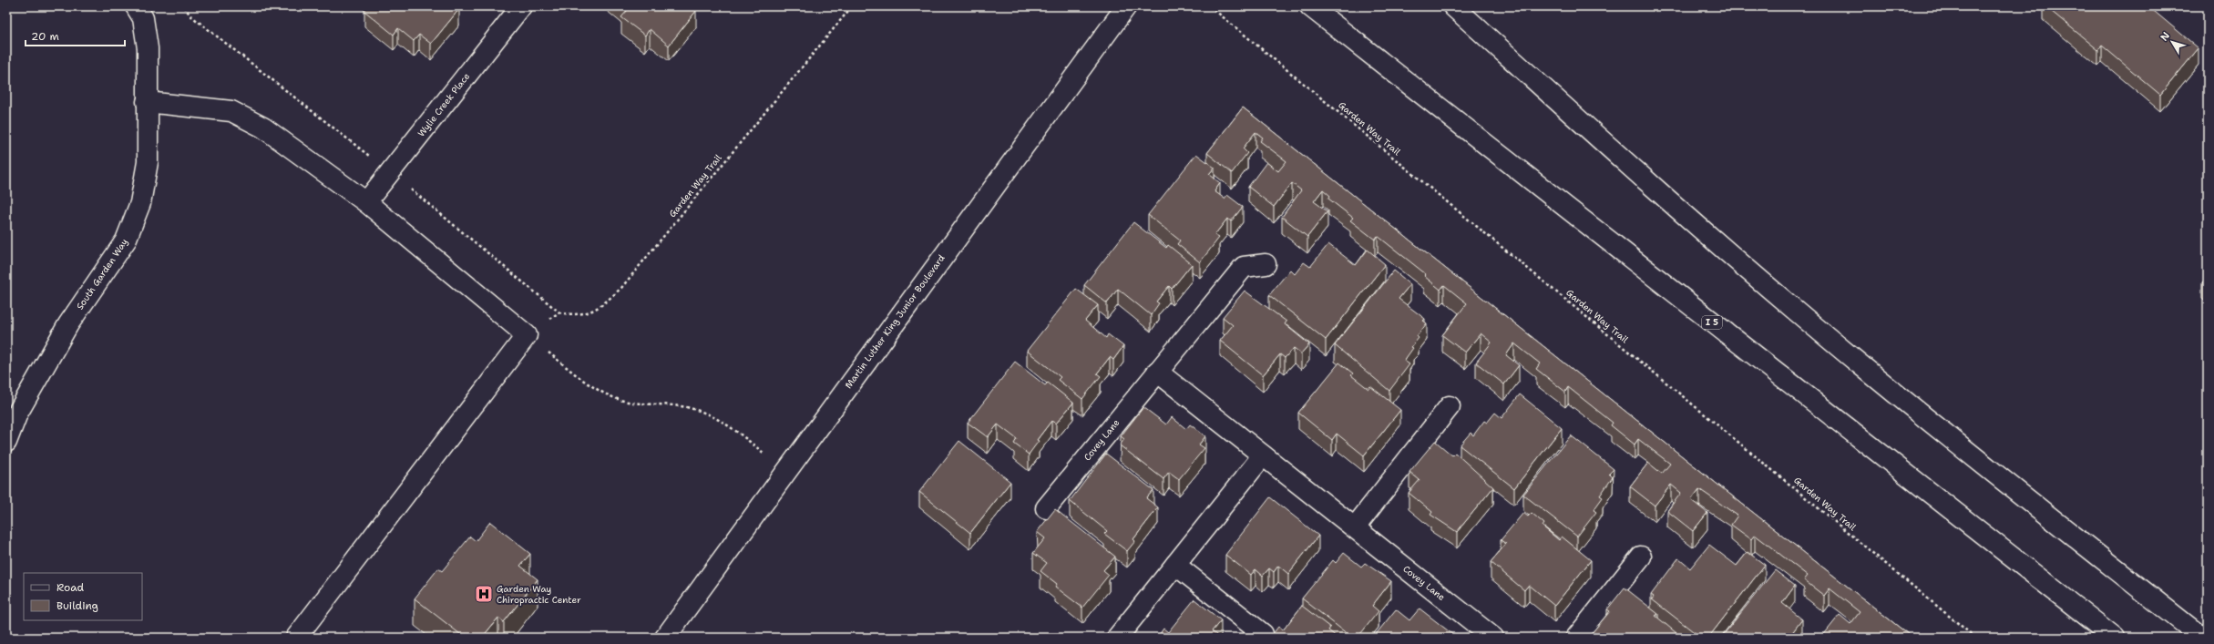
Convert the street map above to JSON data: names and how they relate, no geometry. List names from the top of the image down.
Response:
{
  "streets": {
    "main road": [
      "Wylie Creek Place",
      "South Garden Way",
      "Martin Luther King Junior Boulevard",
      "I 5",
      "Covey Lane"
    ],
    "path": ["Garden Way Trail"]
  },
  "places": {
    "hospital": ["Garden Way Chiropractic Center"]
  },
  "legend": ["Road", "Building"],
  "scale_bar": "20 m",
  "north": "top left"
}
